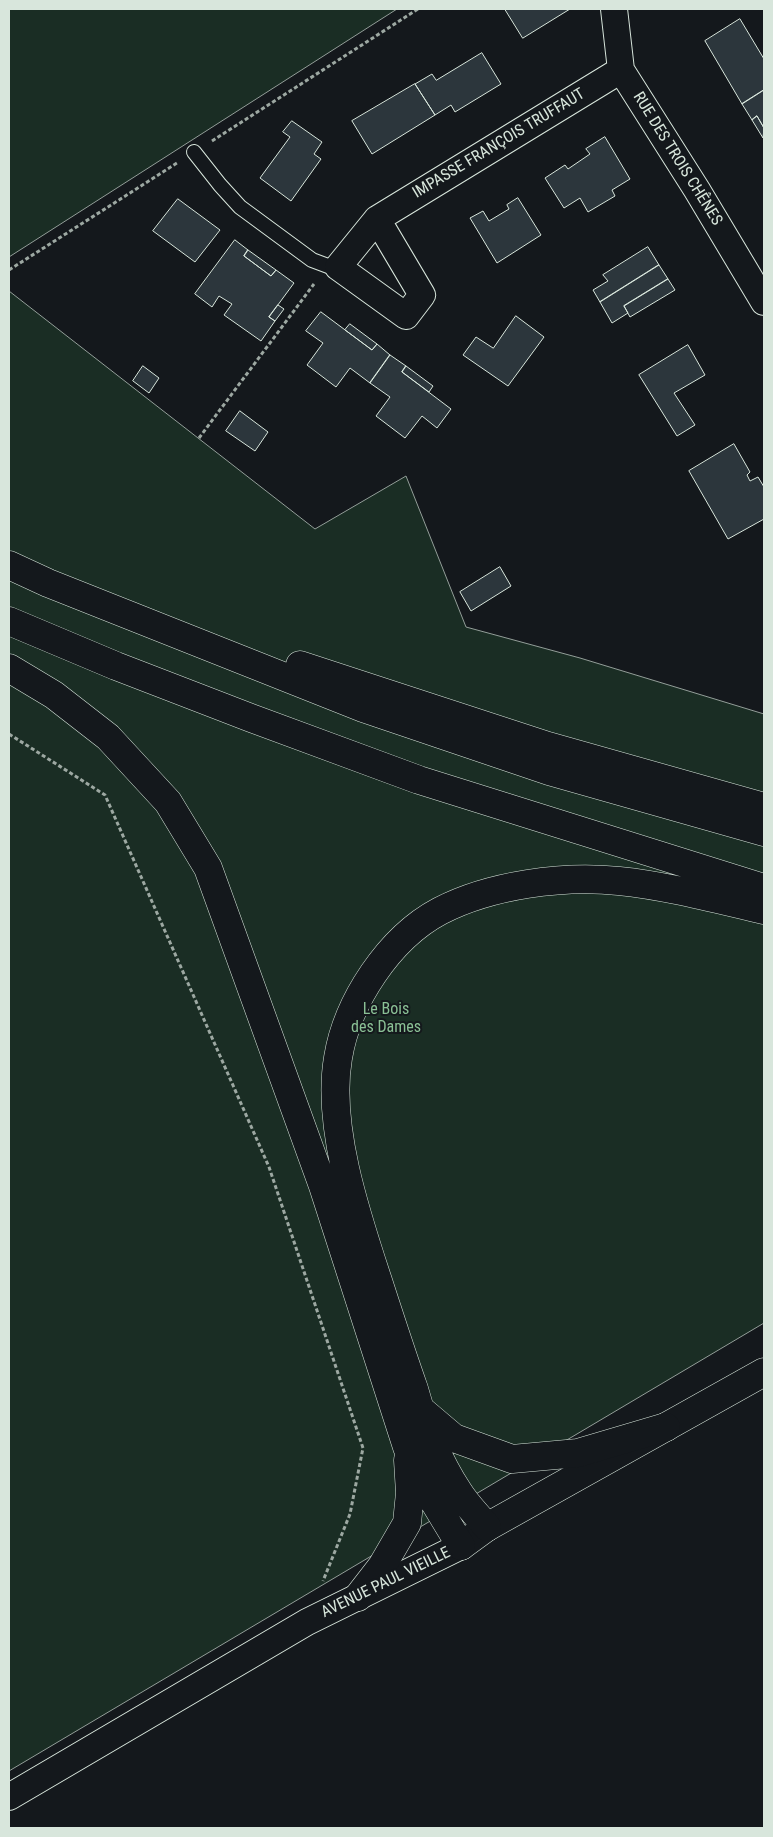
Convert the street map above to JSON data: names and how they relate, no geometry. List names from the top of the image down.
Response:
{
  "streets": {
    "main road": ["AVENUE PAUL VIEILLE"],
    "street": ["IMPASSE FRANÇOIS TRUFFAUT", "RUE DES TROIS CHÊNES"]
  },
  "crossings": [
    ["IMPASSE FRANÇOIS TRUFFAUT", "RUE DES TROIS CHÊNES"]
  ],
  "parks": ["Le Bois des Dames"]
}
